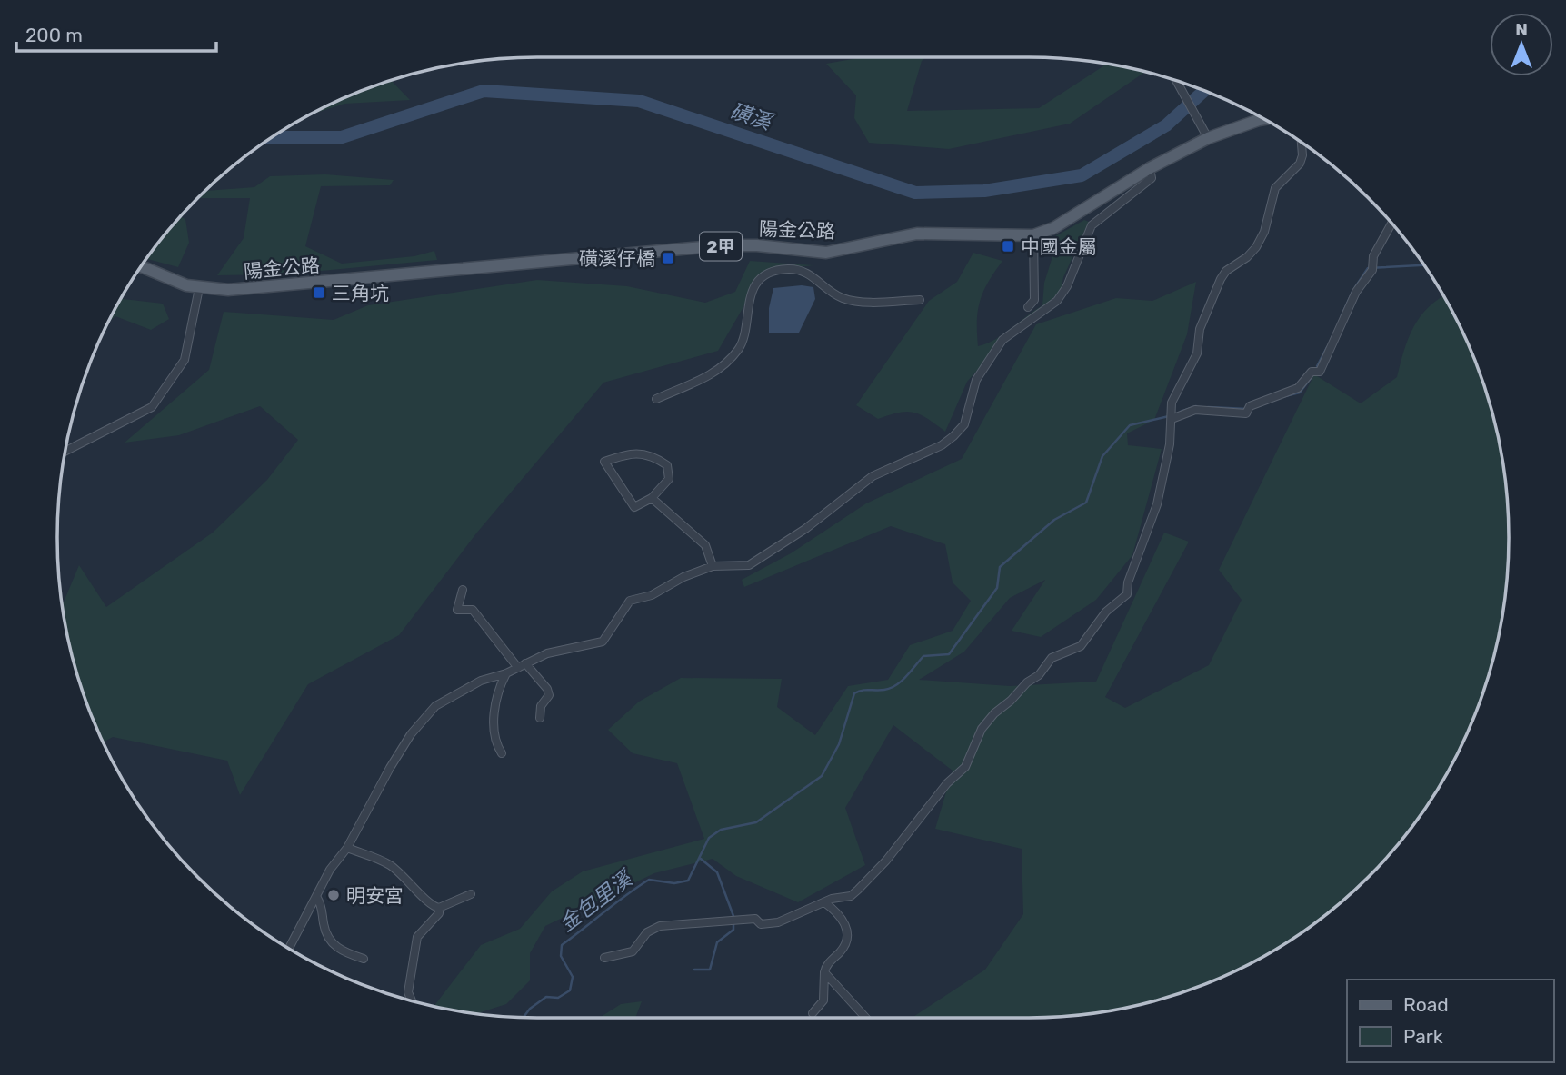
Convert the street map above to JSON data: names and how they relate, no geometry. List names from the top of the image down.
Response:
{
  "streets": {
    "main road": ["陽金公路", "2甲"]
  },
  "water": ["磺溪", "金包里溪"],
  "places": {
    "transit": ["中國金屬", "磺溪仔橋", "三角坑"],
    "other": ["明安宮"]
  },
  "legend": ["Road", "Park"],
  "scale_bar": "200 m",
  "north": "top"
}
